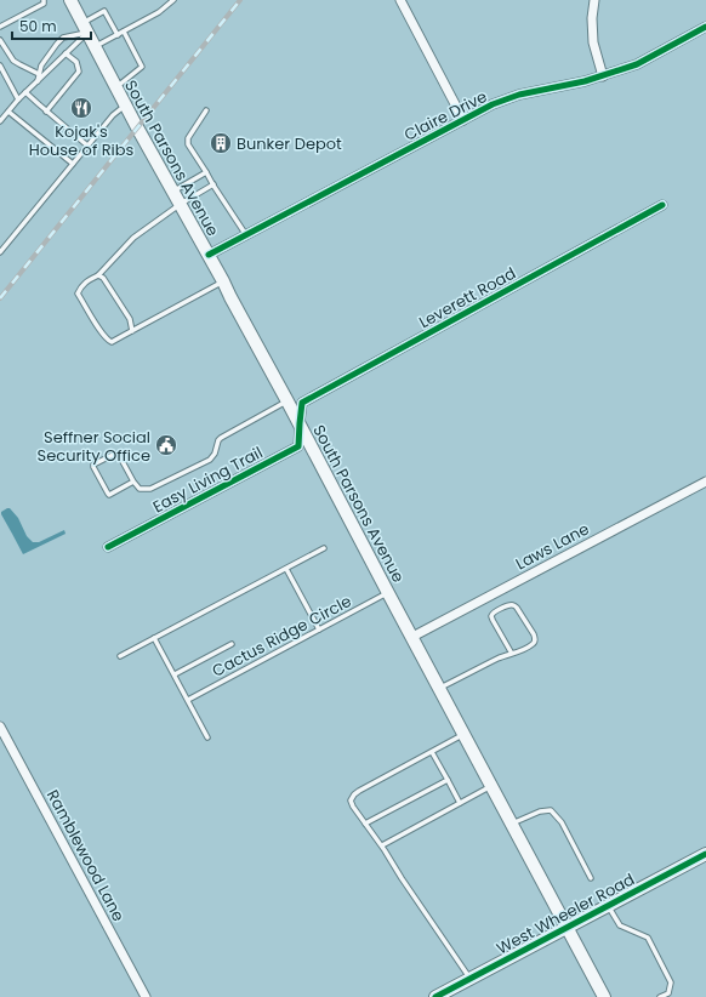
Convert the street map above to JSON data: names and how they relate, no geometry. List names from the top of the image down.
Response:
{
  "streets": {
    "main road": ["South Parsons Avenue", "West Wheeler Road"],
    "street": [
      "Claire Drive",
      "Leverett Road",
      "Easy Living Trail",
      "Laws Lane",
      "Ramblewood Lane"
    ],
    "lane": ["Cactus Ridge Circle"]
  },
  "crossings": [
    ["Claire Drive", "South Parsons Avenue"],
    ["South Parsons Avenue", "Leverett Road"],
    ["South Parsons Avenue", "Easy Living Trail"],
    ["South Parsons Avenue", "Laws Lane"],
    ["South Parsons Avenue", "Cactus Ridge Circle"],
    ["South Parsons Avenue", "West Wheeler Road"],
    ["Leverett Road", "Easy Living Trail"]
  ],
  "places": {
    "restaurant": ["Kojak's House of Ribs"],
    "building": ["Bunker Depot"],
    "public building": ["Seffner Social Security Office"]
  },
  "scale_bar": "50 m"
}
